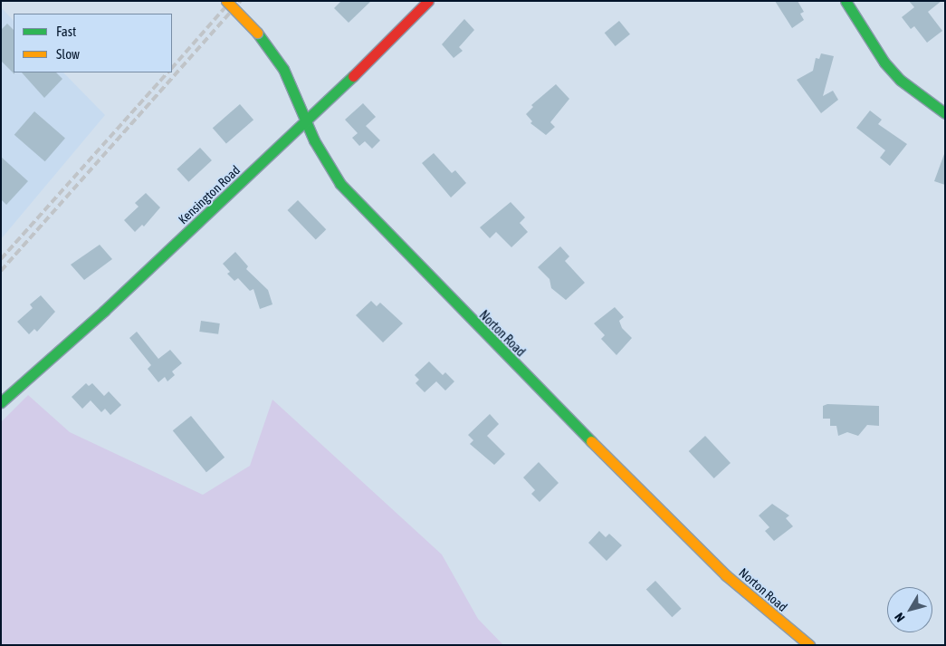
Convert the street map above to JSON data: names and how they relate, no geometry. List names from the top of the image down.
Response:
{
  "streets": {
    "main road": ["Kensington Road", "Norton Road"]
  },
  "crossings": [
    ["Kensington Road", "Norton Road"]
  ],
  "legend": ["Fast", "Slow"],
  "north": "bottom left"
}
